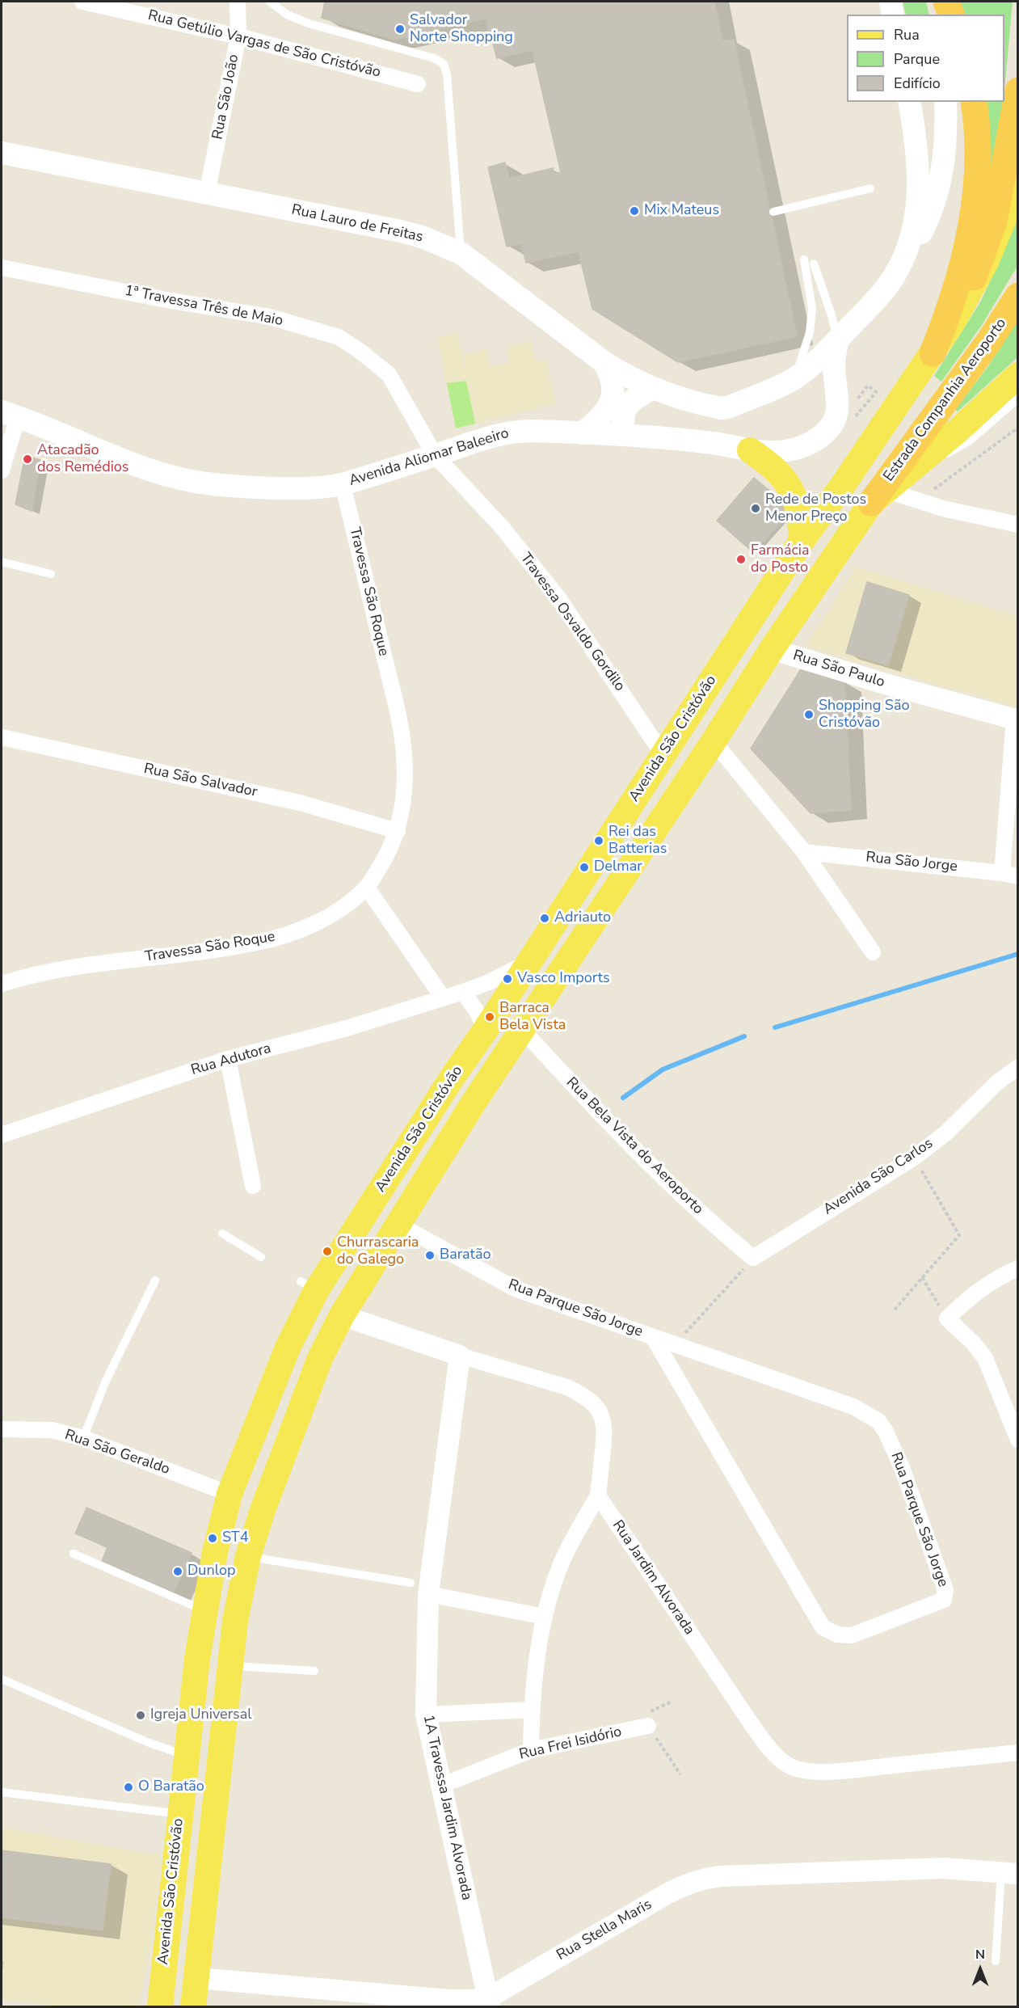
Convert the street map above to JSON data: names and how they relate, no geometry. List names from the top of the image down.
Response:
{
  "streets": {
    "highway": ["Estrada Companhia Aeroporto"],
    "main road": ["Rua Lauro de Freitas", "Avenida Aliomar Baleeiro", "Avenida São Cristóvão"],
    "street": [
      "Rua Getúlio Vargas de São Cristóvão",
      "Rua São João",
      "1ª Travessa Três de Maio",
      "Travessa São Roque",
      "Travessa Osvaldo Gordilo",
      "Rua São Paulo",
      "Rua São Salvador",
      "Rua São Jorge",
      "Rua Adutora",
      "Rua Bela Vista do Aeroporto",
      "Avenida São Carlos",
      "Rua Parque São Jorge",
      "Rua São Geraldo",
      "Rua Jardim Alvorada",
      "Rua Frei Isidório",
      "1A Travessa Jardim Alvorada",
      "Rua Stella Maris"
    ]
  },
  "crossings": [
    ["Rua Getúlio Vargas de São Cristóvão", "Rua São João"],
    ["Rua São João", "Rua Lauro de Freitas"],
    ["1ª Travessa Três de Maio", "Avenida Aliomar Baleeiro"],
    ["1ª Travessa Três de Maio", "Travessa Osvaldo Gordilo"],
    ["Avenida Aliomar Baleeiro", "Travessa São Roque"],
    ["Avenida Aliomar Baleeiro", "Travessa Osvaldo Gordilo"],
    ["Travessa São Roque", "Rua São Salvador"],
    ["Travessa Osvaldo Gordilo", "Avenida São Cristóvão"],
    ["Avenida São Cristóvão", "Rua Adutora"],
    ["Avenida São Cristóvão", "Rua São Geraldo"],
    ["Rua Bela Vista do Aeroporto", "Avenida São Carlos"],
    ["Rua Frei Isidório", "1A Travessa Jardim Alvorada"],
    ["1A Travessa Jardim Alvorada", "Rua Stella Maris"]
  ],
  "places": [
    "Salvador Norte Shopping",
    "Mix Mateus",
    "Atacadão dos Remédios",
    "Rede de Postos Menor Preço",
    "Farmácia do Posto",
    "Shopping São Cristóvão",
    "Rei das Batterias",
    "Delmar",
    "Adriauto",
    "Vasco Imports",
    "Barraca Bela Vista",
    "Churrascaria do Galego",
    "Baratão",
    "ST4",
    "Dunlop",
    "Igreja Universal",
    "O Baratão"
  ],
  "legend": ["Rua", "Parque", "Edifício"],
  "north": "top"
}
